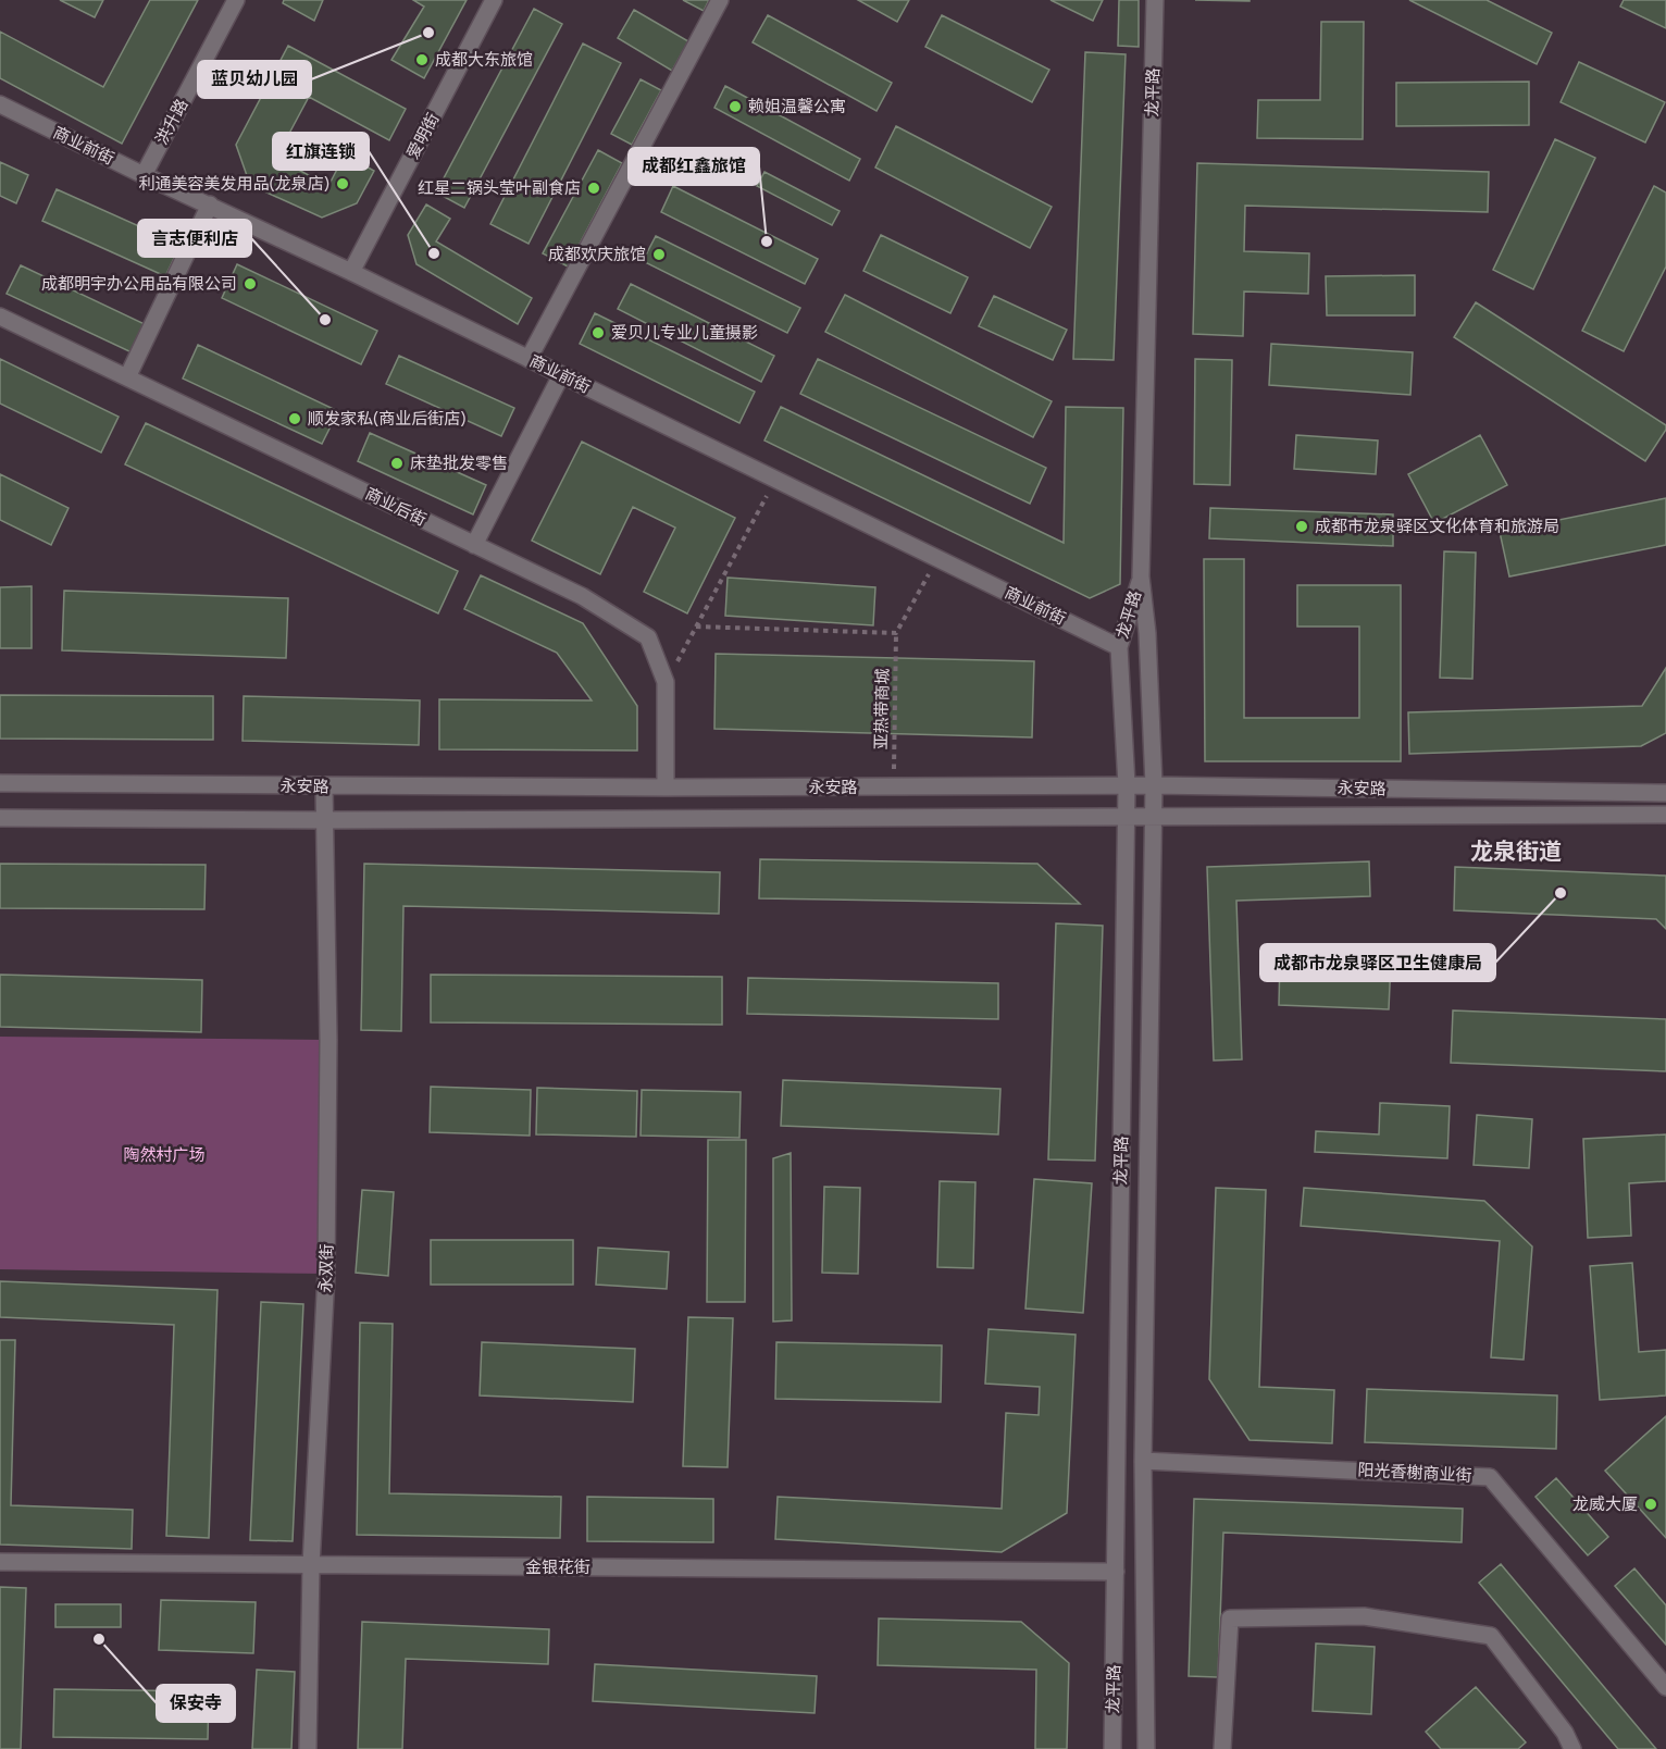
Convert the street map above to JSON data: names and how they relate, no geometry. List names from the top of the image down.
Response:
{
  "streets": {
    "street": [
      "龙平路",
      "洪升路",
      "爱明街",
      "商业前街",
      "商业后街",
      "永安路",
      "永双街",
      "阳光香榭商业街",
      "金银花街"
    ],
    "path": ["亚热带商城"]
  },
  "crossings": [
    ["龙平路", "商业前街"],
    ["龙平路", "永安路"],
    ["龙平路", "阳光香榭商业街"],
    ["龙平路", "金银花街"],
    ["洪升路", "商业前街"],
    ["爱明街", "商业前街"],
    ["商业后街", "永安路"],
    ["亚热带商城", "永安路"],
    ["永安路", "永双街"],
    ["永双街", "金银花街"]
  ],
  "districts": ["龙泉街道"],
  "parks": ["陶然村广场"],
  "places": [
    "蓝贝幼儿园",
    "成都大东旅馆",
    "赖姐温馨公寓",
    "利通美容美发用品(龙泉店)",
    "红星二锅头莹叶副食店",
    "成都红鑫旅馆",
    "红旗连锁",
    "成都欢庆旅馆",
    "成都明宇办公用品有限公司",
    "言志便利店",
    "爱贝儿专业儿童摄影",
    "顺发家私(商业后街店)",
    "床垫批发零售",
    "成都市龙泉驿区文化体育和旅游局",
    "成都市龙泉驿区卫生健康局",
    "龙威大厦",
    "保安寺"
  ]
}
